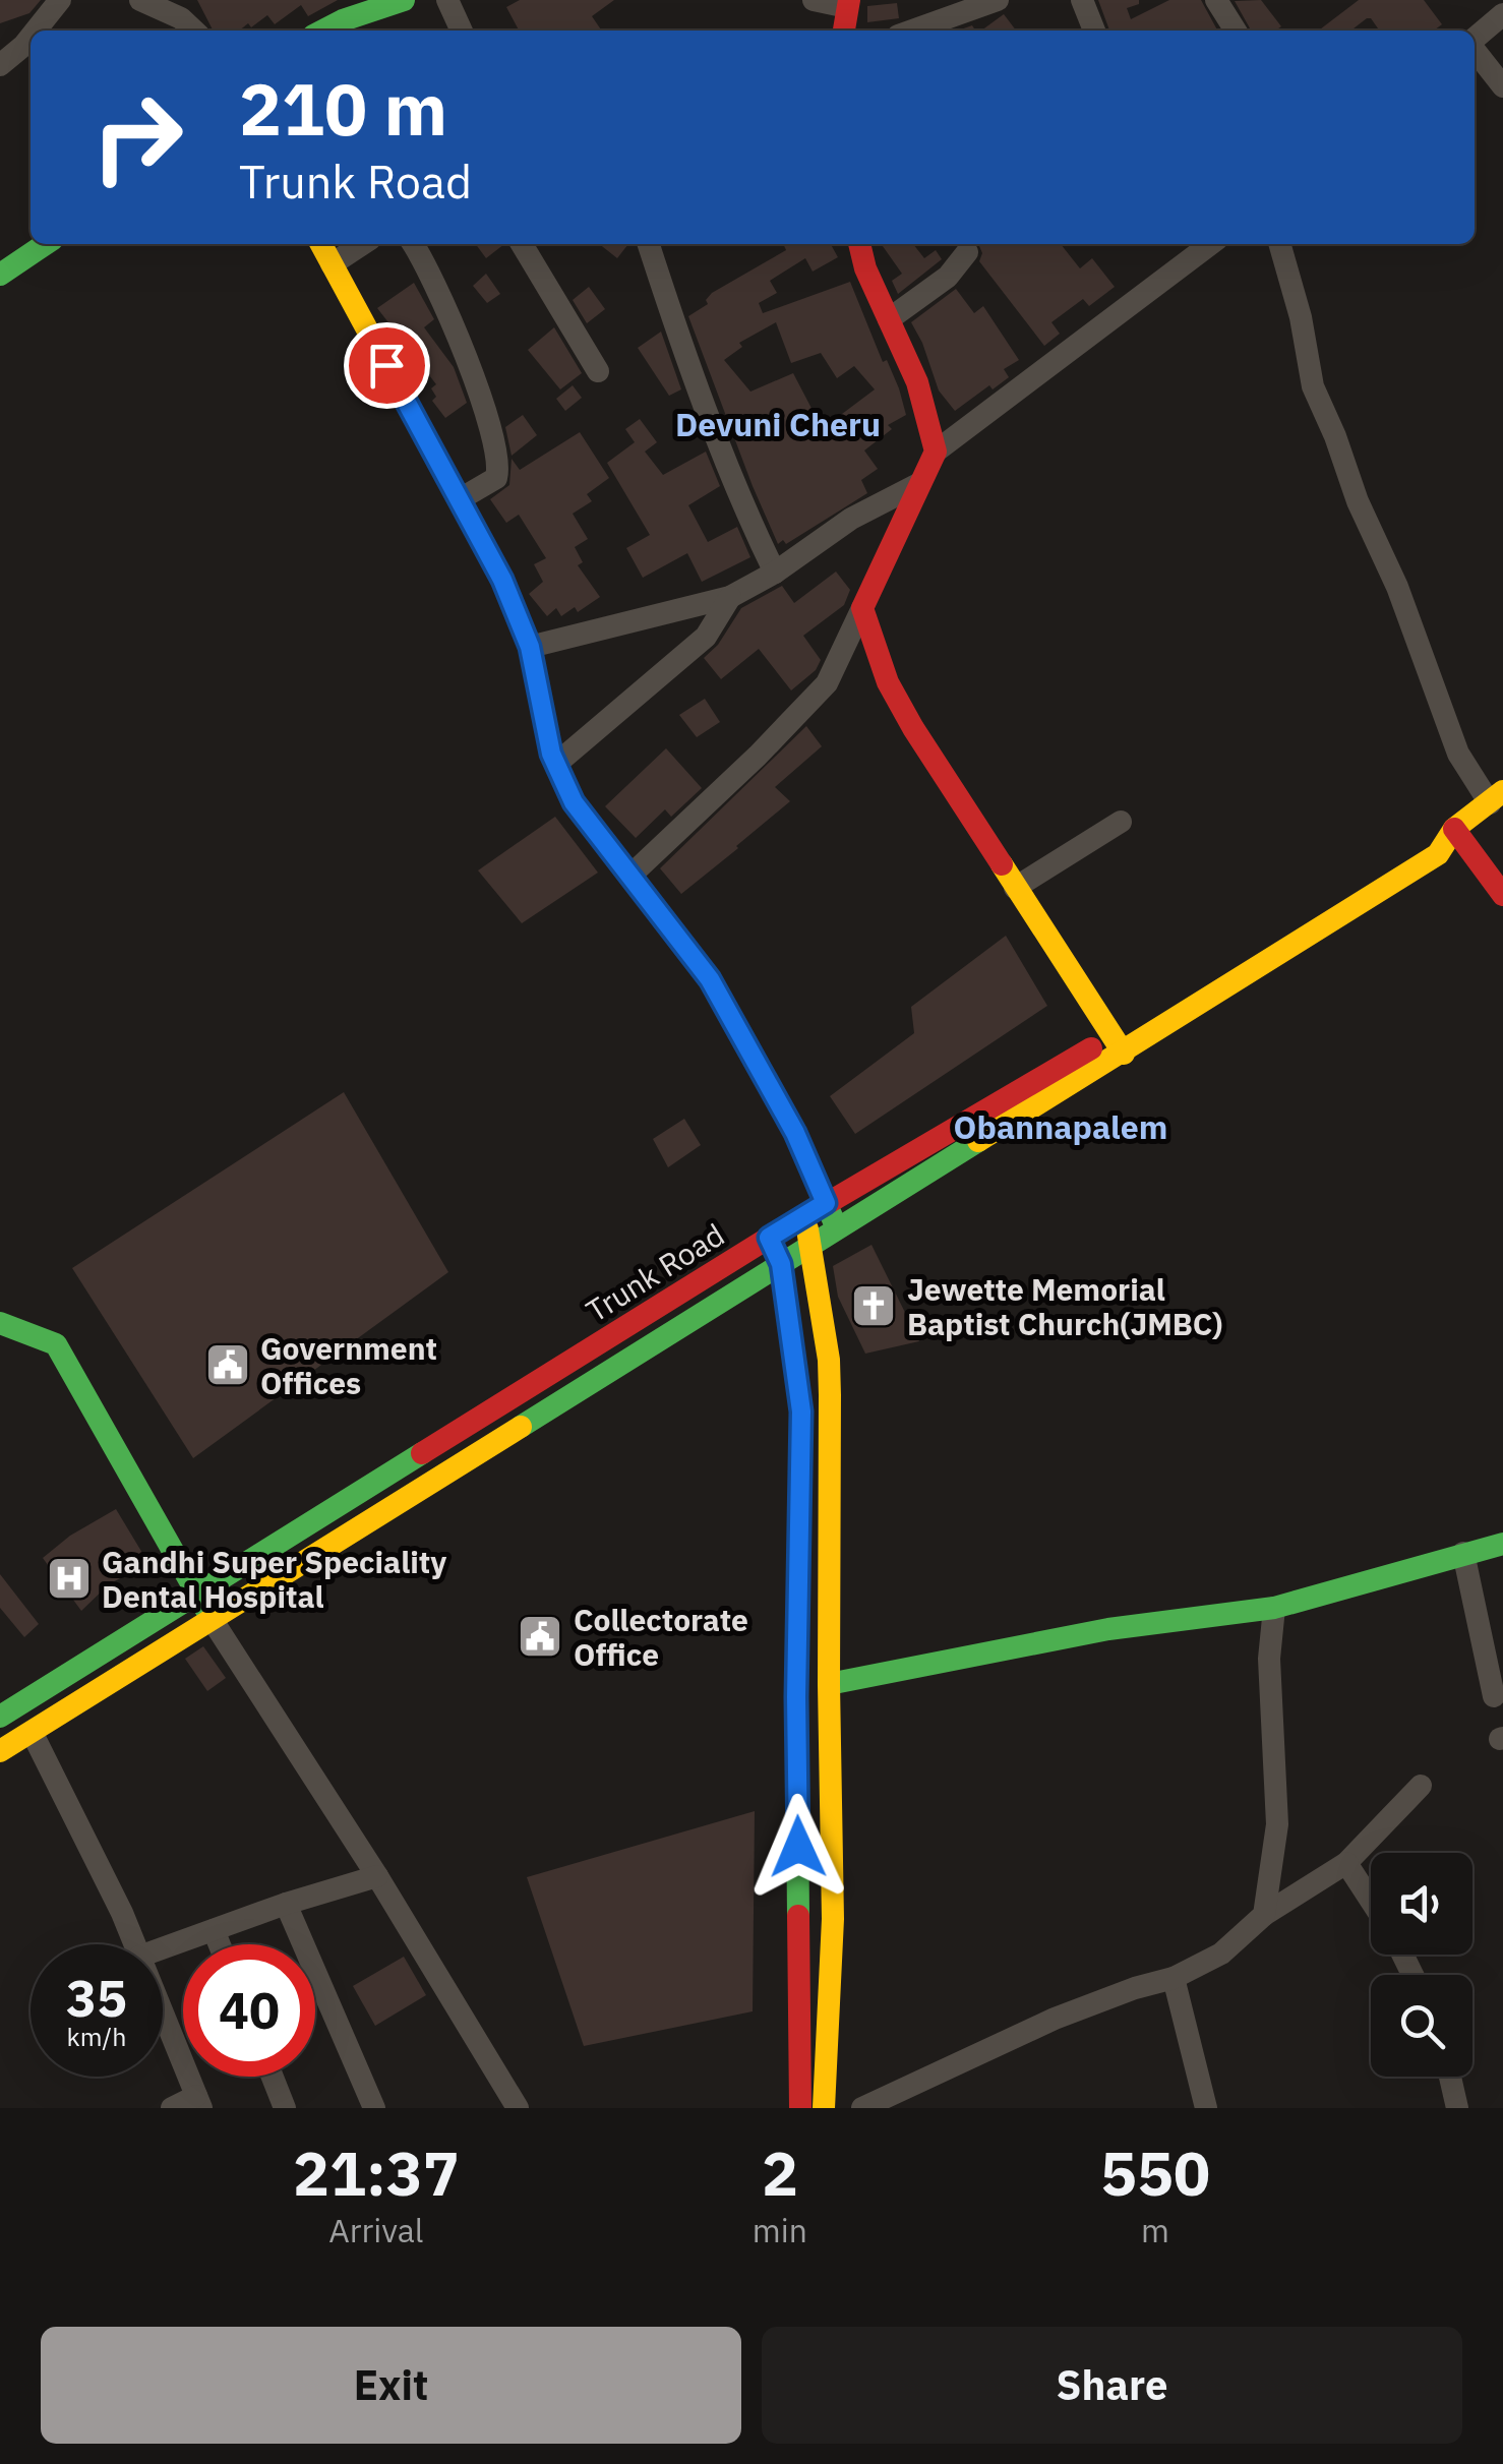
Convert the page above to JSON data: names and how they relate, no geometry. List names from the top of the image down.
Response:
{
  "streets": {
    "street": ["Trunk Road"]
  },
  "districts": ["Devuni Cheru", "Obannapalem"],
  "places": {
    "church": ["Jewette Memorial Baptist Church(JMBC)"],
    "public building": ["Government Offices", "Collectorate Office"],
    "hospital": ["Gandhi Super Speciality Dental Hospital"]
  },
  "page": {
    "turn": ["210 m", "Trunk Road"],
    "speed": "35 km/h",
    "limit": "40",
    "eta": [
      "21:37",
      "Arrival",
      "2",
      "min",
      "550",
      "m"
    ],
    "buttons": ["Exit", "Share"]
  }
}
